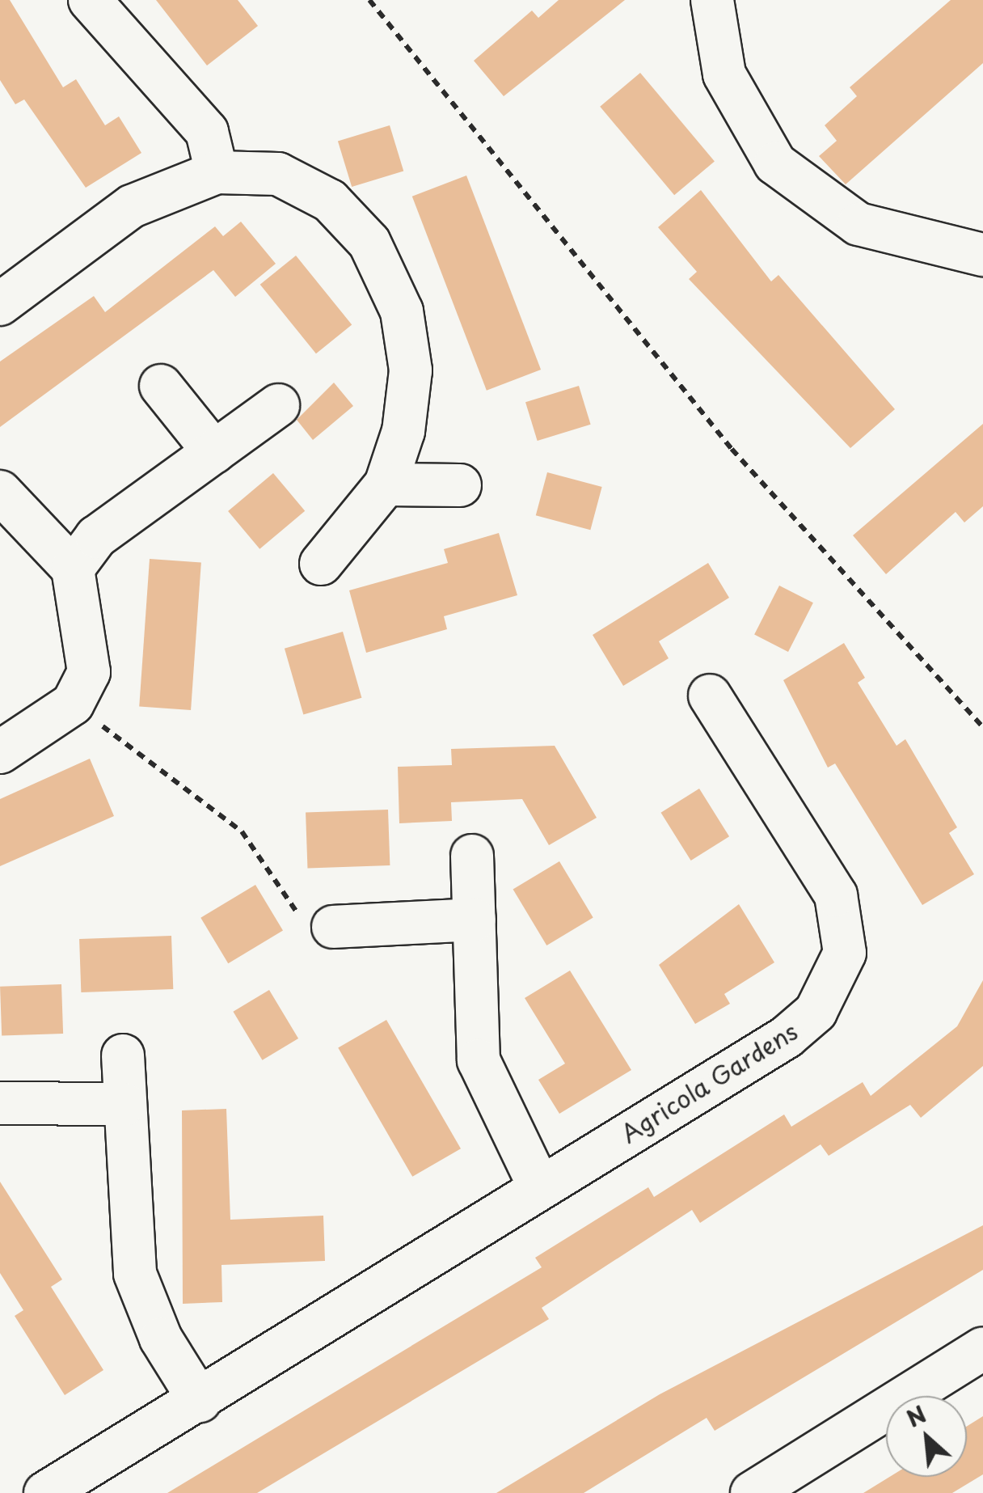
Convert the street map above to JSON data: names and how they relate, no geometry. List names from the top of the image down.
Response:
{
  "streets": {
    "street": ["Agricola Gardens"]
  },
  "north": "top left"
}
